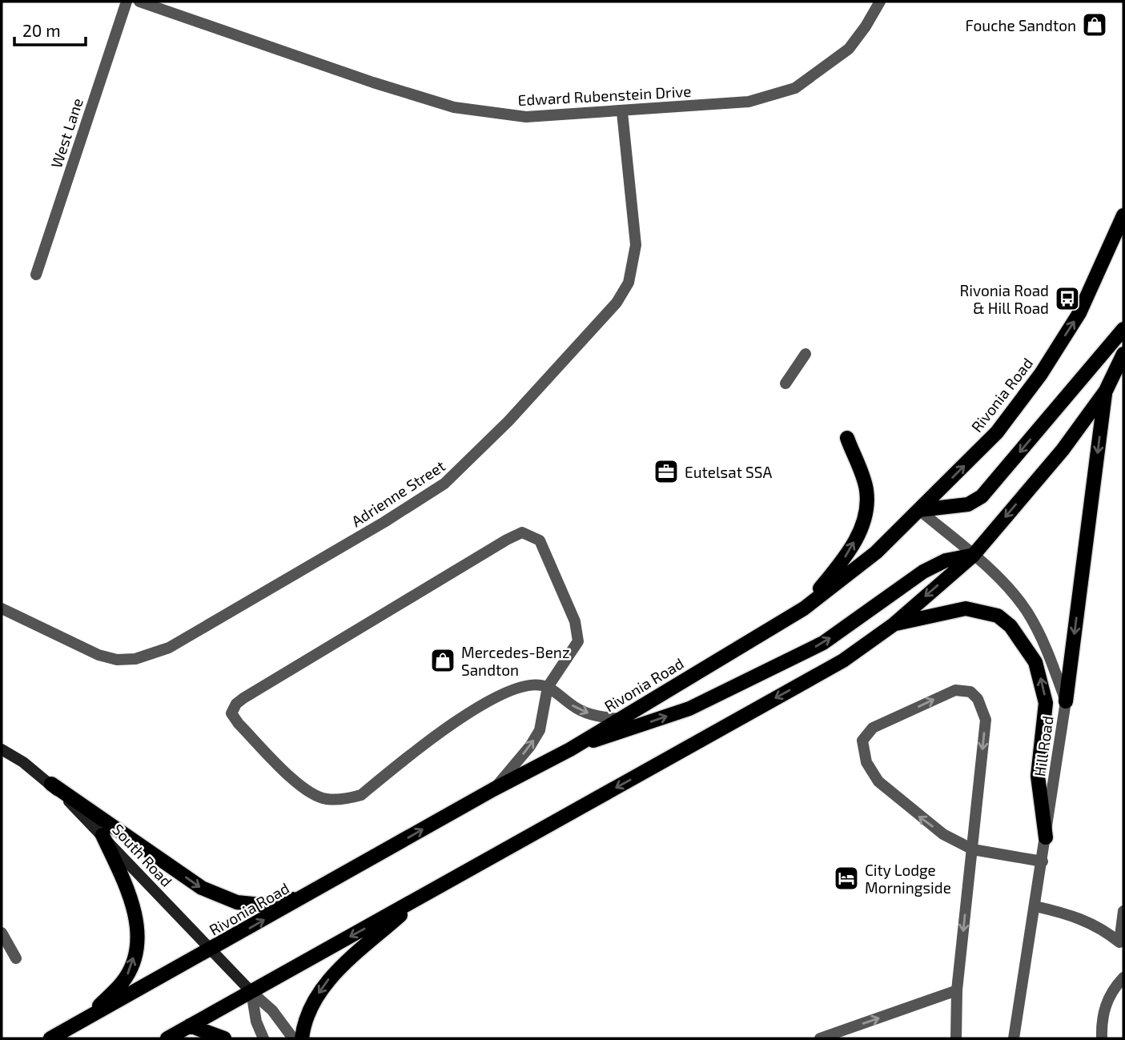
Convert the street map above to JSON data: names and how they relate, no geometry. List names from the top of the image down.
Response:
{
  "streets": {
    "main road": ["Rivonia Road"],
    "street": [
      "Edward Rubenstein Drive",
      "West Lane",
      "Adrienne Street",
      "Hill Road",
      "South Road"
    ]
  },
  "crossings": [
    ["Edward Rubenstein Drive", "Adrienne Street"],
    ["Rivonia Road", "Hill Road"],
    ["Rivonia Road", "South Road"]
  ],
  "places": {
    "shop": ["Fouche Sandton", "Mercedes-Benz Sandton"],
    "bus stop": ["Rivonia Road & Hill Road"],
    "office": ["Eutelsat SSA"],
    "hotel": ["City Lodge Morningside"]
  },
  "scale_bar": "20 m"
}
